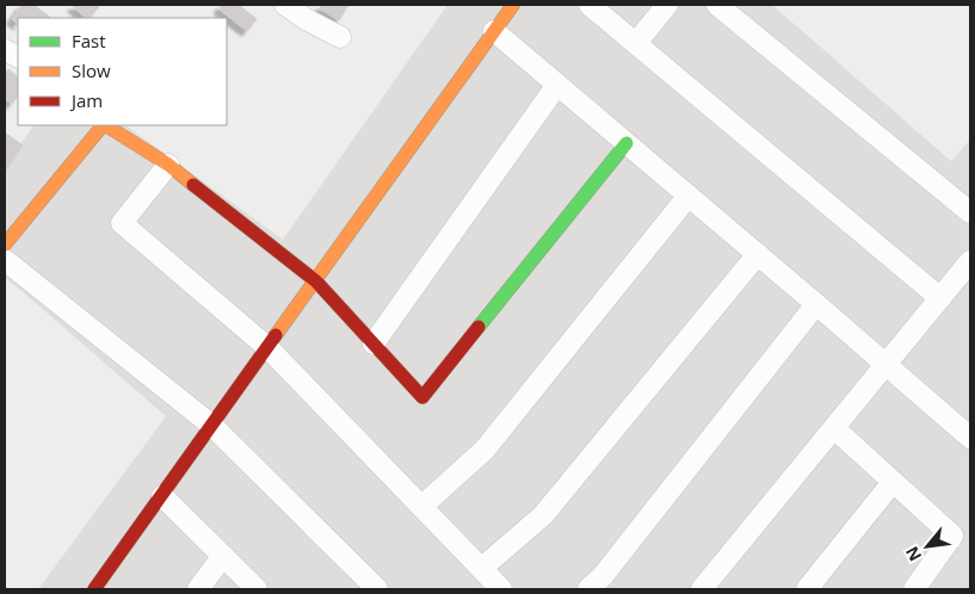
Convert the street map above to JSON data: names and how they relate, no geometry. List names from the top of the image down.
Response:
{
  "legend": ["Fast", "Slow", "Jam"],
  "north": "bottom left"
}
